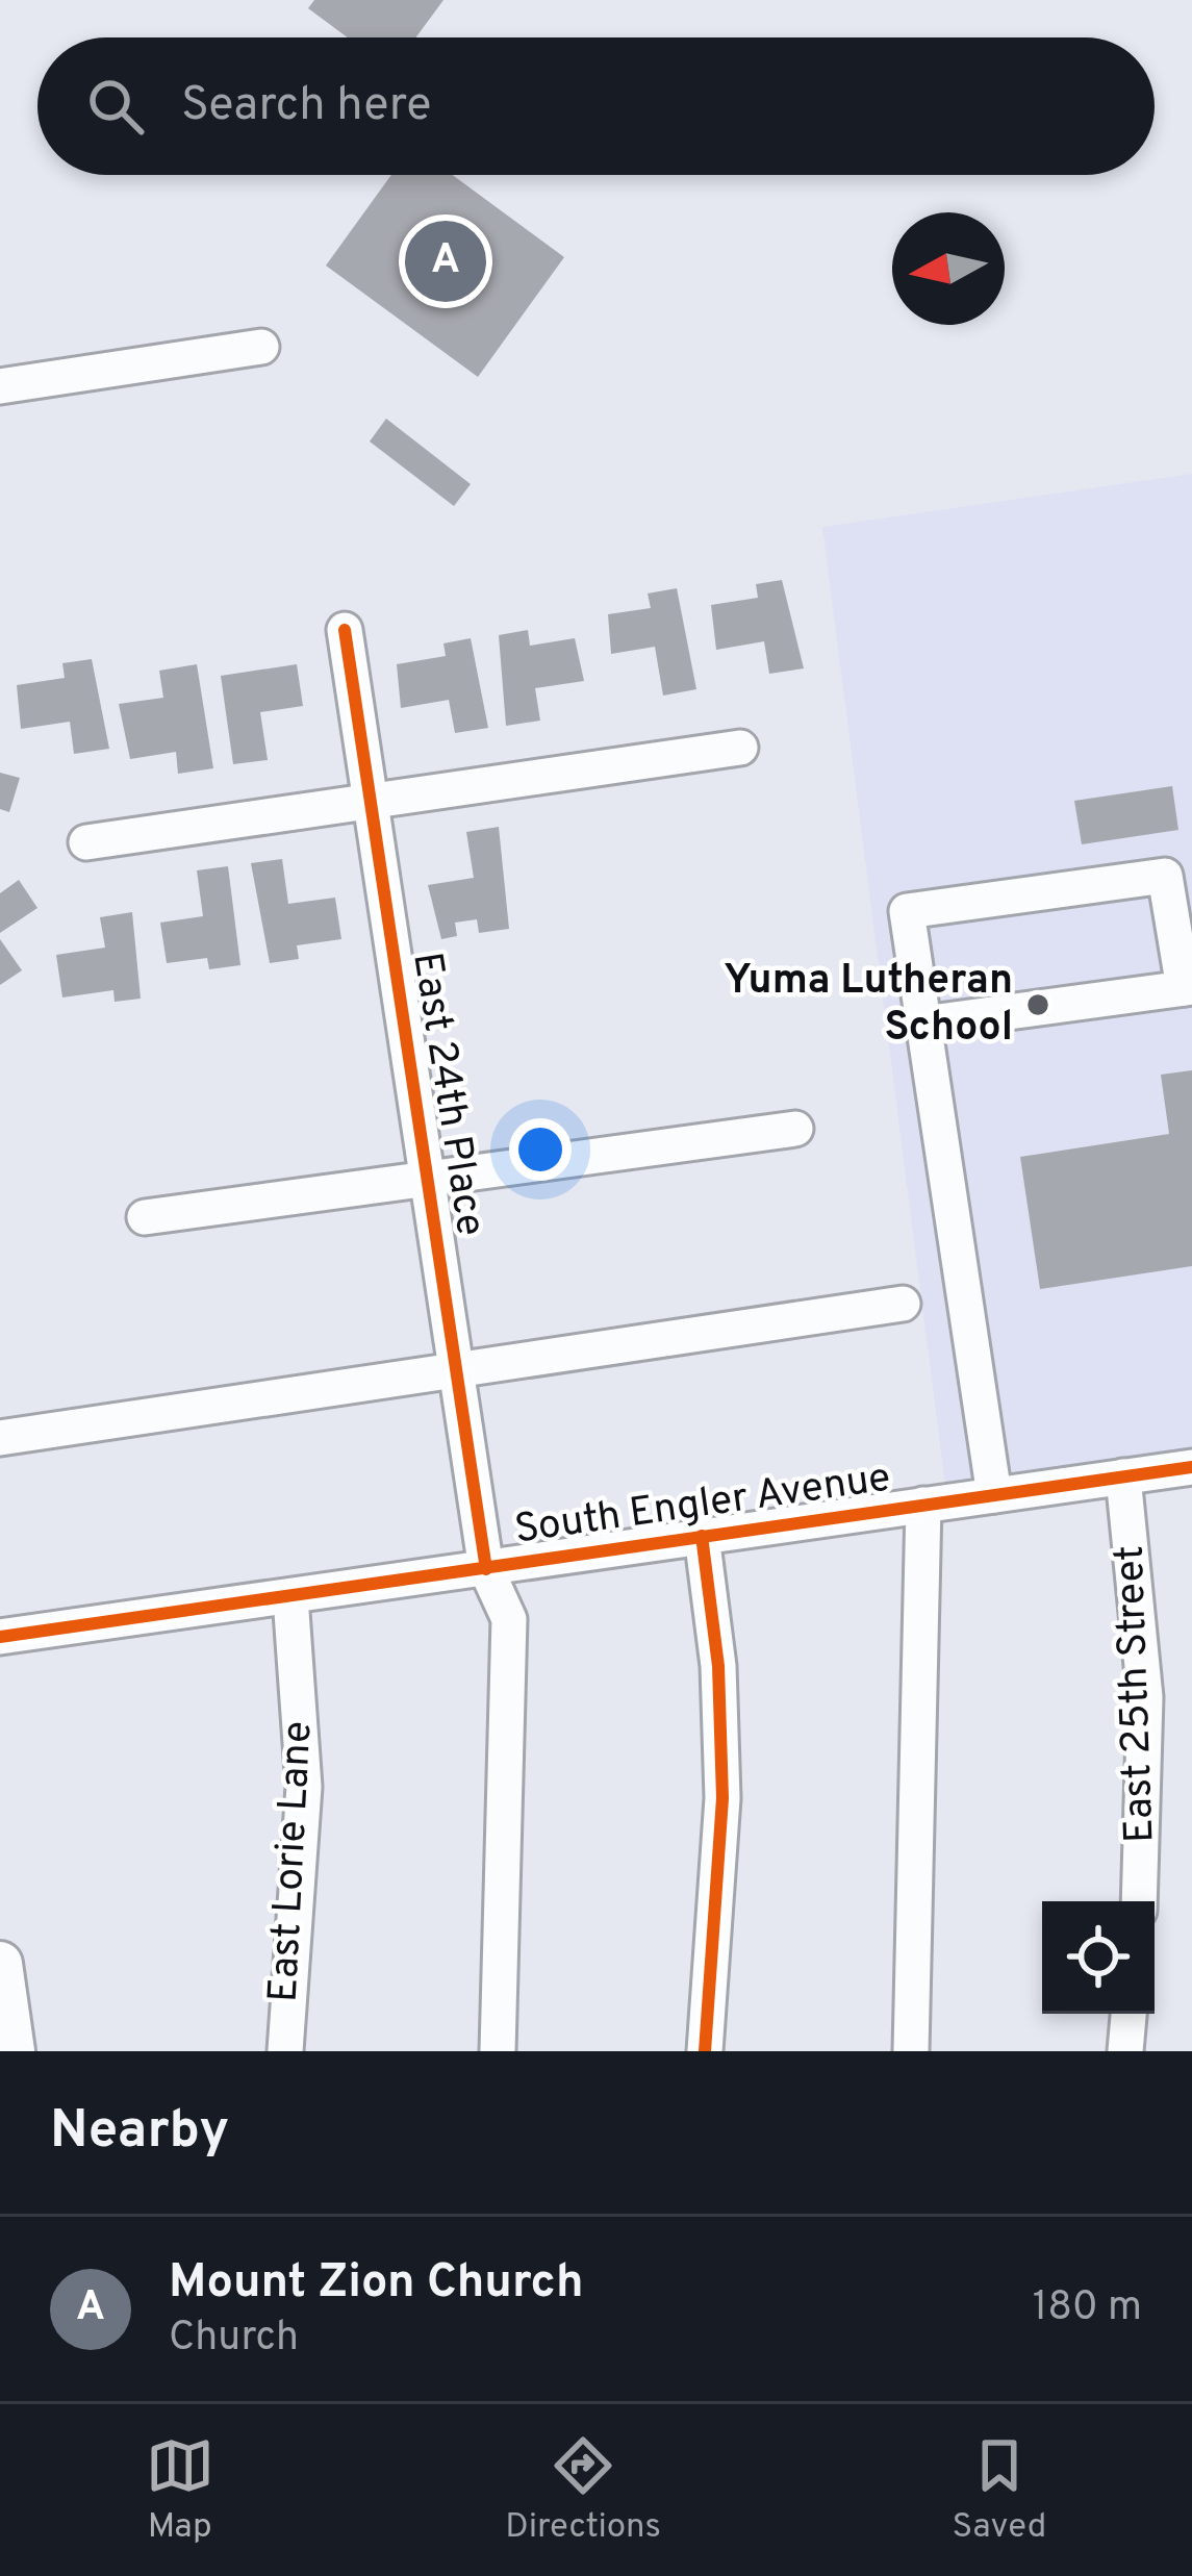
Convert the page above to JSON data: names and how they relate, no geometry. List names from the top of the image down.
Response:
{
  "streets": {
    "street": [
      "East 24th Place",
      "South Engler Avenue",
      "East 25th Street",
      "East Lorie Lane"
    ]
  },
  "crossings": [
    ["East 24th Place", "South Engler Avenue"],
    ["South Engler Avenue", "East 25th Street"],
    ["South Engler Avenue", "East Lorie Lane"]
  ],
  "places": ["Yuma Lutheran School"],
  "north": "left",
  "page": {
    "search": "Search here",
    "pins": "A",
    "heading": "Nearby",
    "list": [
      {
        "mark": "A",
        "name": "Mount Zion Church",
        "note": "Church",
        "value": "180 m"
      }
    ],
    "nav": ["Map", "Directions", "Saved"]
  }
}
